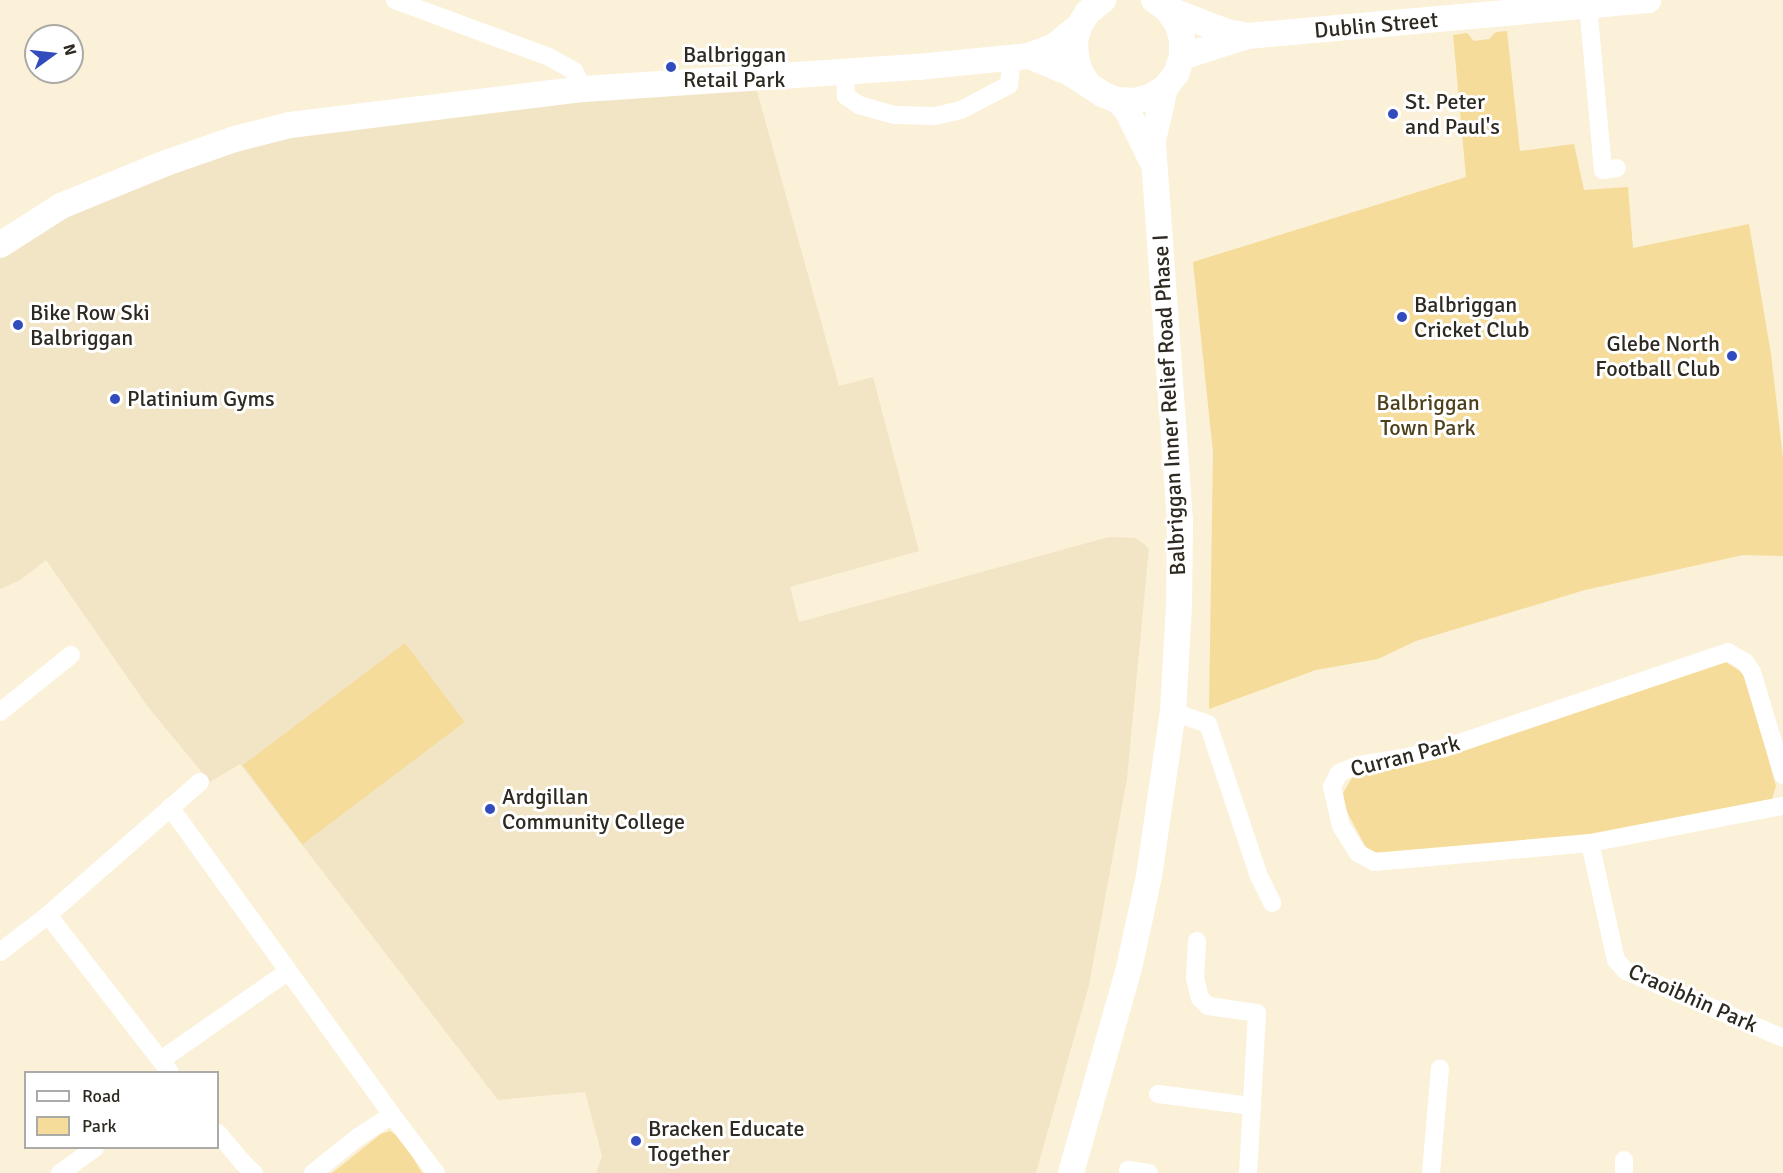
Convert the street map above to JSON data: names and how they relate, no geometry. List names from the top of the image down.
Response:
{
  "streets": {
    "main road": ["Dublin Street", "Balbriggan Inner Relief Road Phase I"],
    "street": ["Curran Park", "Craoibhin Park"]
  },
  "crossings": [
    ["Dublin Street", "Balbriggan Inner Relief Road Phase I"],
    ["Curran Park", "Craoibhin Park"]
  ],
  "parks": ["Balbriggan Town Park"],
  "places": [
    "Balbriggan Retail Park",
    "St. Peter and Paul's",
    "Balbriggan Cricket Club",
    "Bike Row Ski Balbriggan",
    "Glebe North Football Club",
    "Platinium Gyms",
    "Ardgillan Community College",
    "Bracken Educate Together"
  ],
  "legend": ["Road", "Park"],
  "north": "right"
}
